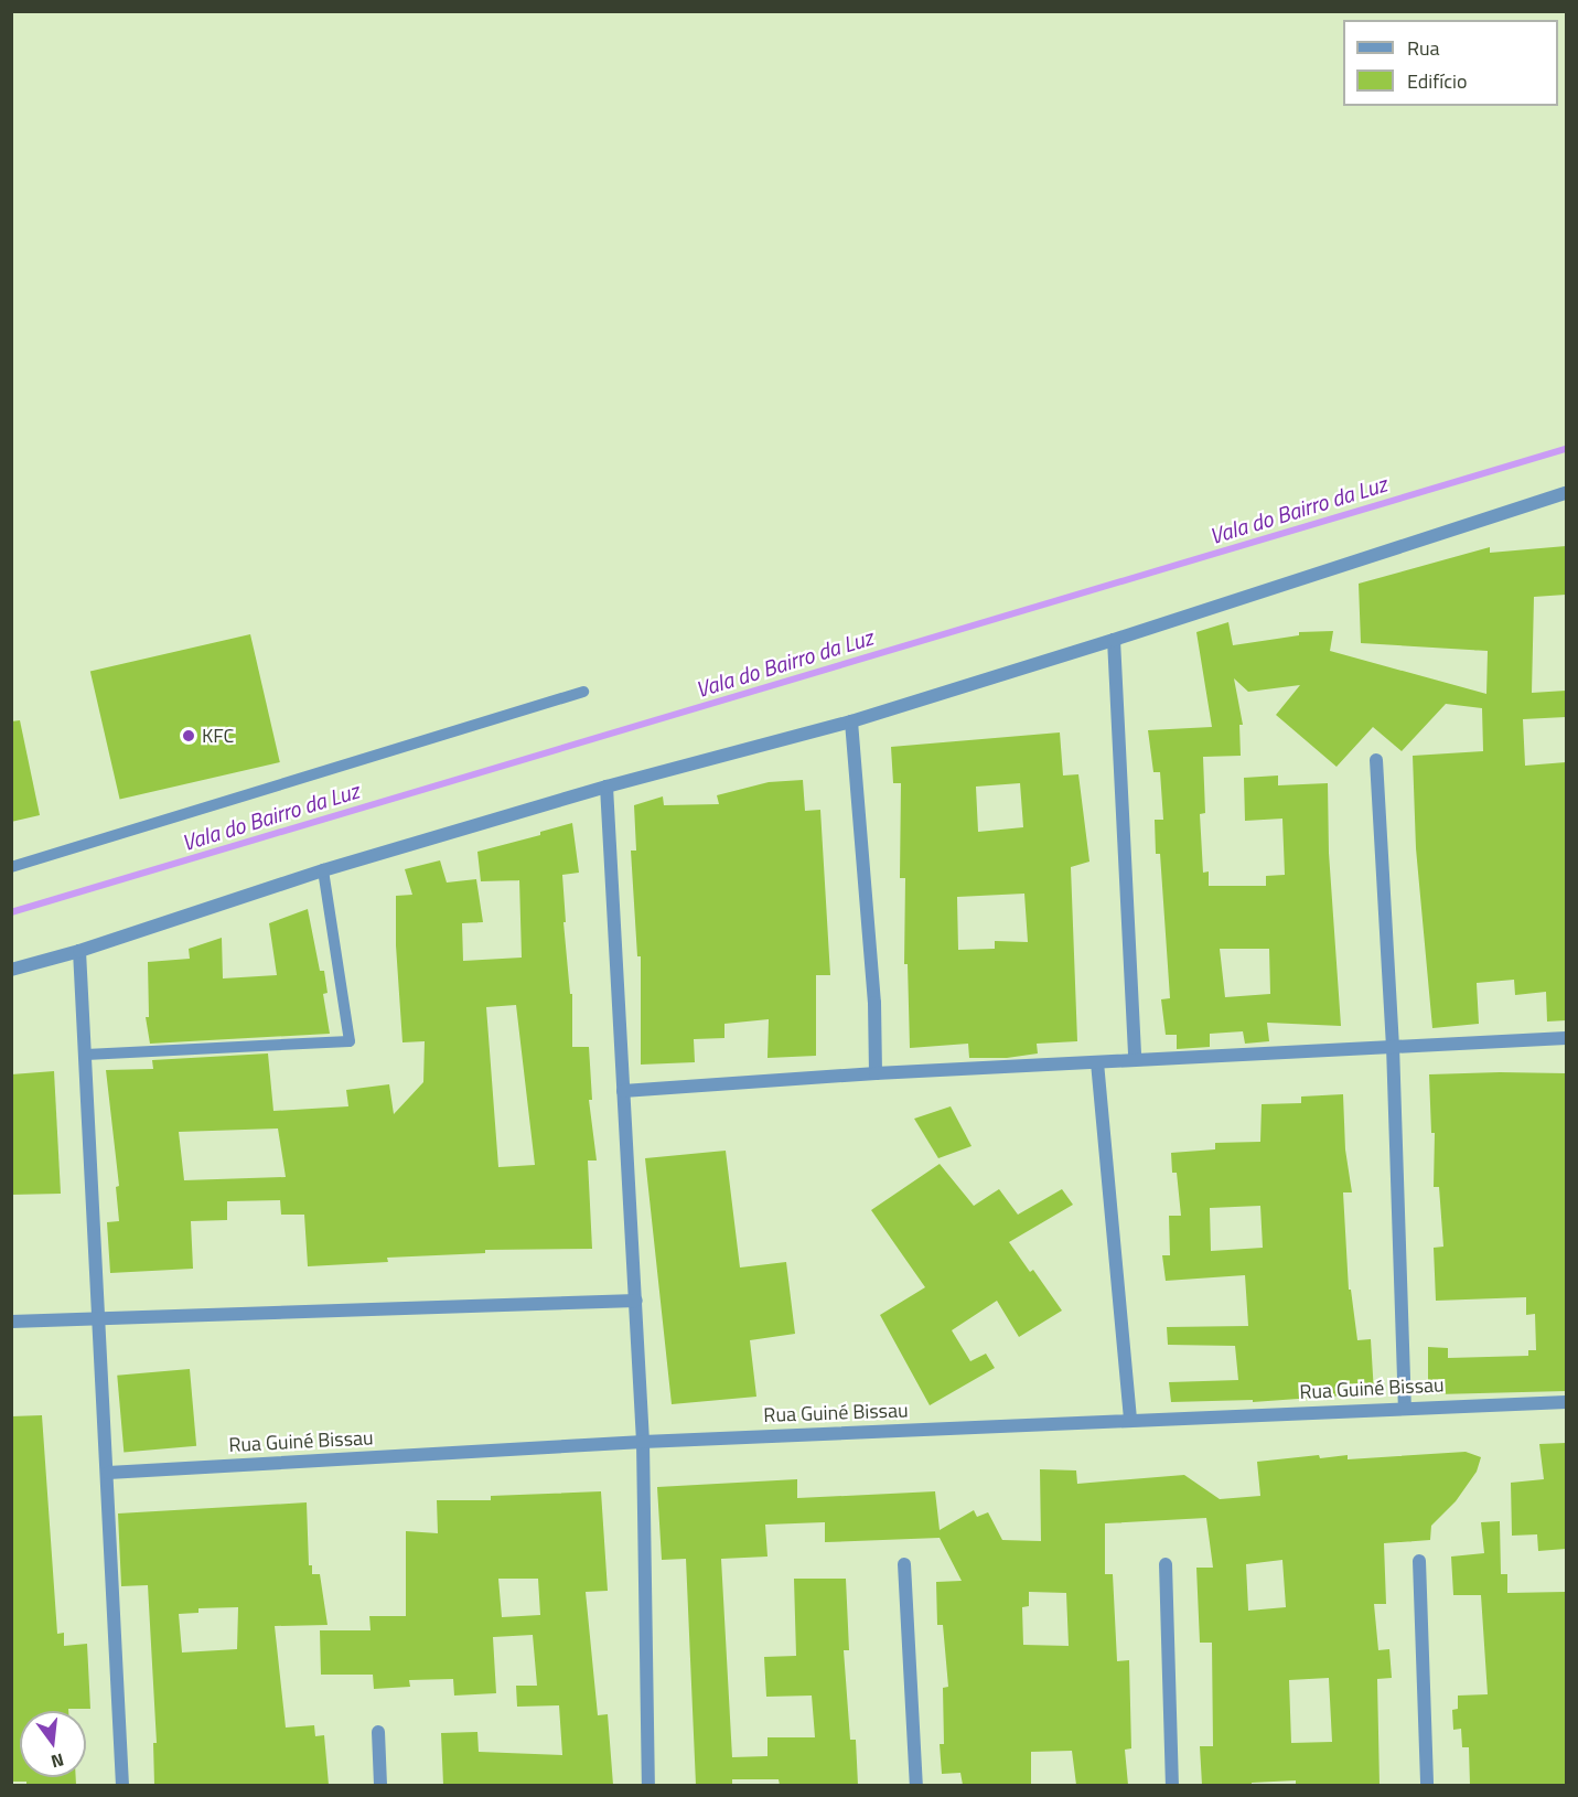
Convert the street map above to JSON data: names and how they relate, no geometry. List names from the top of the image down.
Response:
{
  "streets": {
    "street": ["Rua Guiné Bissau"]
  },
  "water": ["Vala do Bairro da Luz"],
  "places": ["KFC"],
  "legend": ["Rua", "Edifício"],
  "north": "bottom"
}
